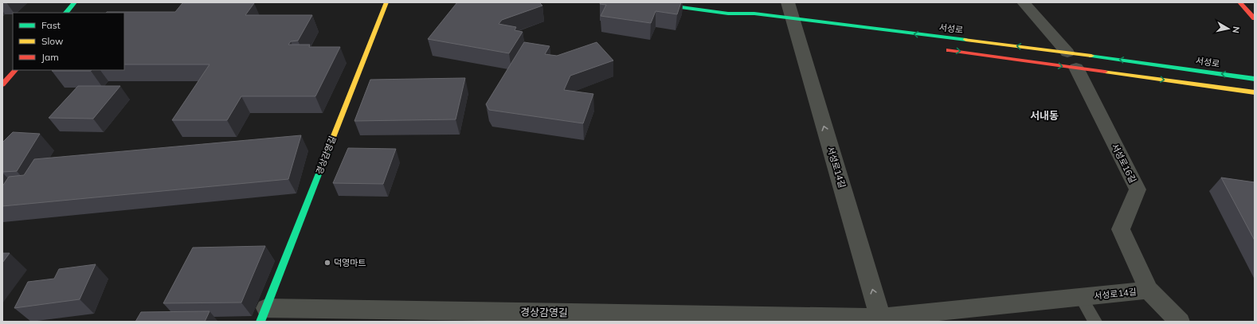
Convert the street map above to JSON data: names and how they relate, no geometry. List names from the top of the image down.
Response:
{
  "streets": {
    "street": [
      "서성로",
      "경상감영길",
      "서성로16길",
      "서성로14길"
    ]
  },
  "crossings": [
    ["서성로", "서성로16길"],
    ["서성로", "서성로14길"],
    ["경상감영길", "서성로14길"],
    ["서성로16길", "서성로14길"]
  ],
  "one_way": ["서성로14길"],
  "districts": ["서내동"],
  "places": ["덕영마트"],
  "legend": ["Fast", "Slow", "Jam"],
  "north": "right"
}
